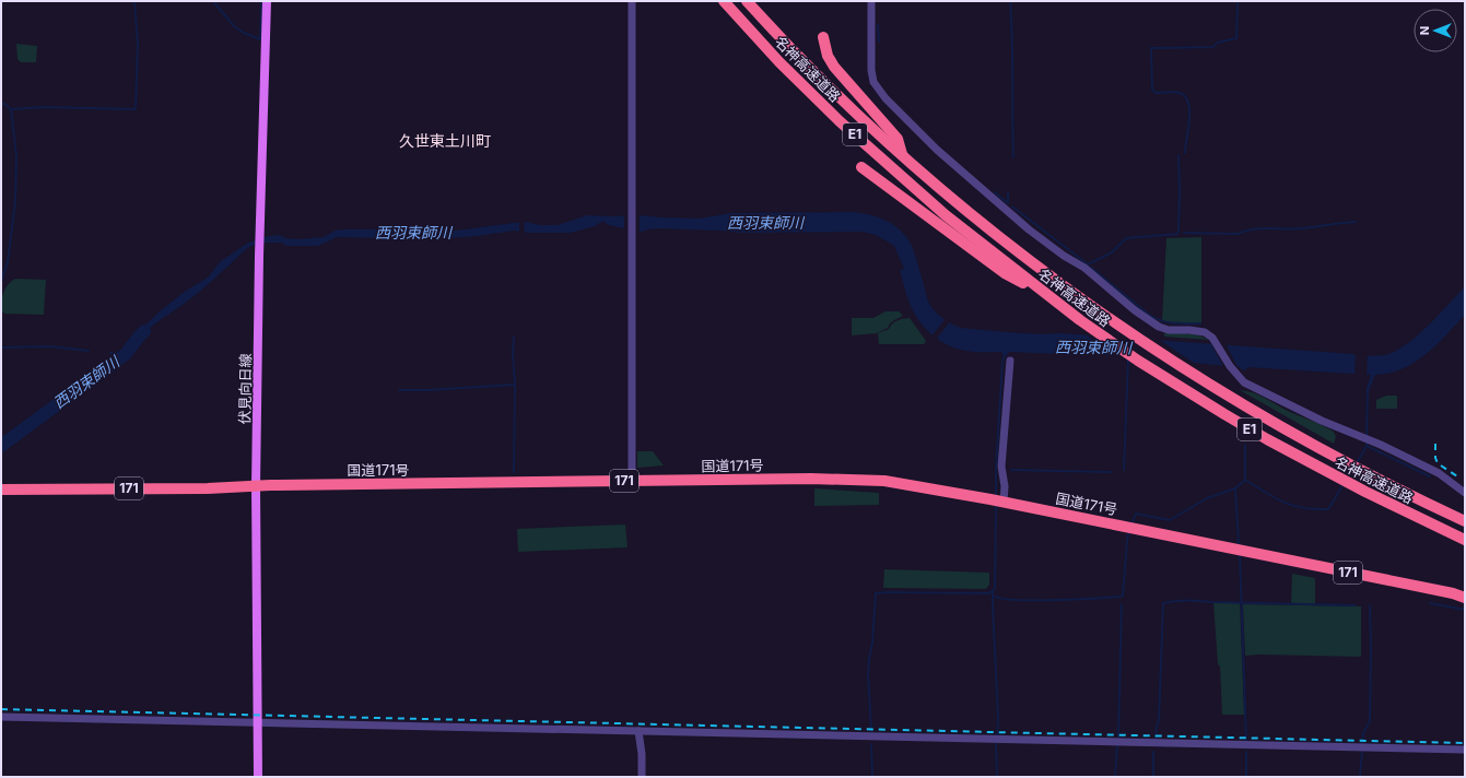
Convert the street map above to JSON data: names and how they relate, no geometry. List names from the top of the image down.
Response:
{
  "streets": {
    "highway": [
      "名神高速道路",
      "E1",
      "国道171号",
      "171"
    ],
    "main road": ["伏見向日線"]
  },
  "crossings": [
    ["伏見向日線", "国道171号"]
  ],
  "districts": ["久世東土川町"],
  "water": ["西羽束師川"],
  "north": "left"
}
